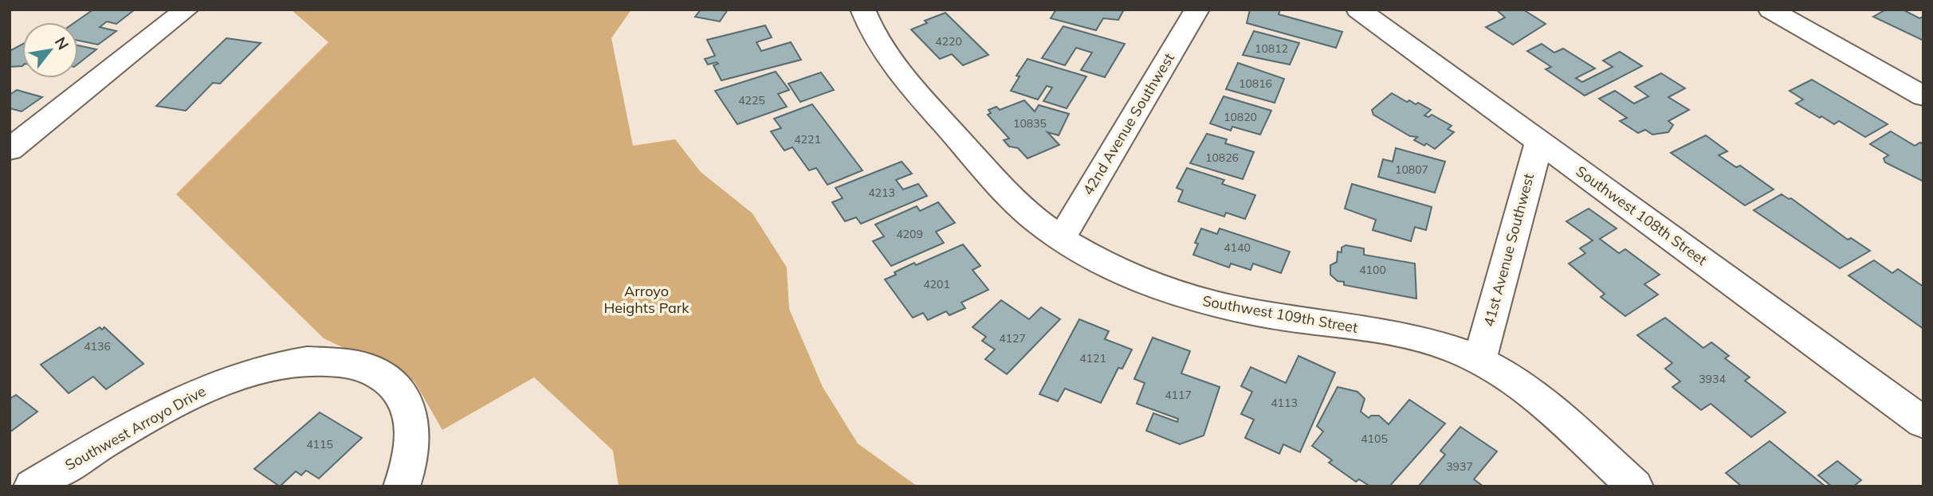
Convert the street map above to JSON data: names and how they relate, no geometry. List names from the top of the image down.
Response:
{
  "streets": {
    "street": [
      "42nd Avenue Southwest",
      "Southwest 108th Street",
      "41st Avenue Southwest",
      "Southwest 109th Street",
      "Southwest Arroyo Drive"
    ]
  },
  "crossings": [
    ["42nd Avenue Southwest", "Southwest 109th Street"],
    ["Southwest 108th Street", "41st Avenue Southwest"],
    ["41st Avenue Southwest", "Southwest 109th Street"]
  ],
  "parks": ["Arroyo Heights Park"],
  "house_numbers": [
    "4220",
    "10812",
    "10816",
    "4225",
    "10820",
    "10835",
    "4221",
    "10826",
    "10807",
    "4213",
    "4209",
    "4140",
    "4100",
    "4201",
    "4127",
    "4136",
    "4121",
    "3934",
    "4117",
    "4113",
    "4105",
    "4115",
    "3937"
  ],
  "north": "top right"
}
